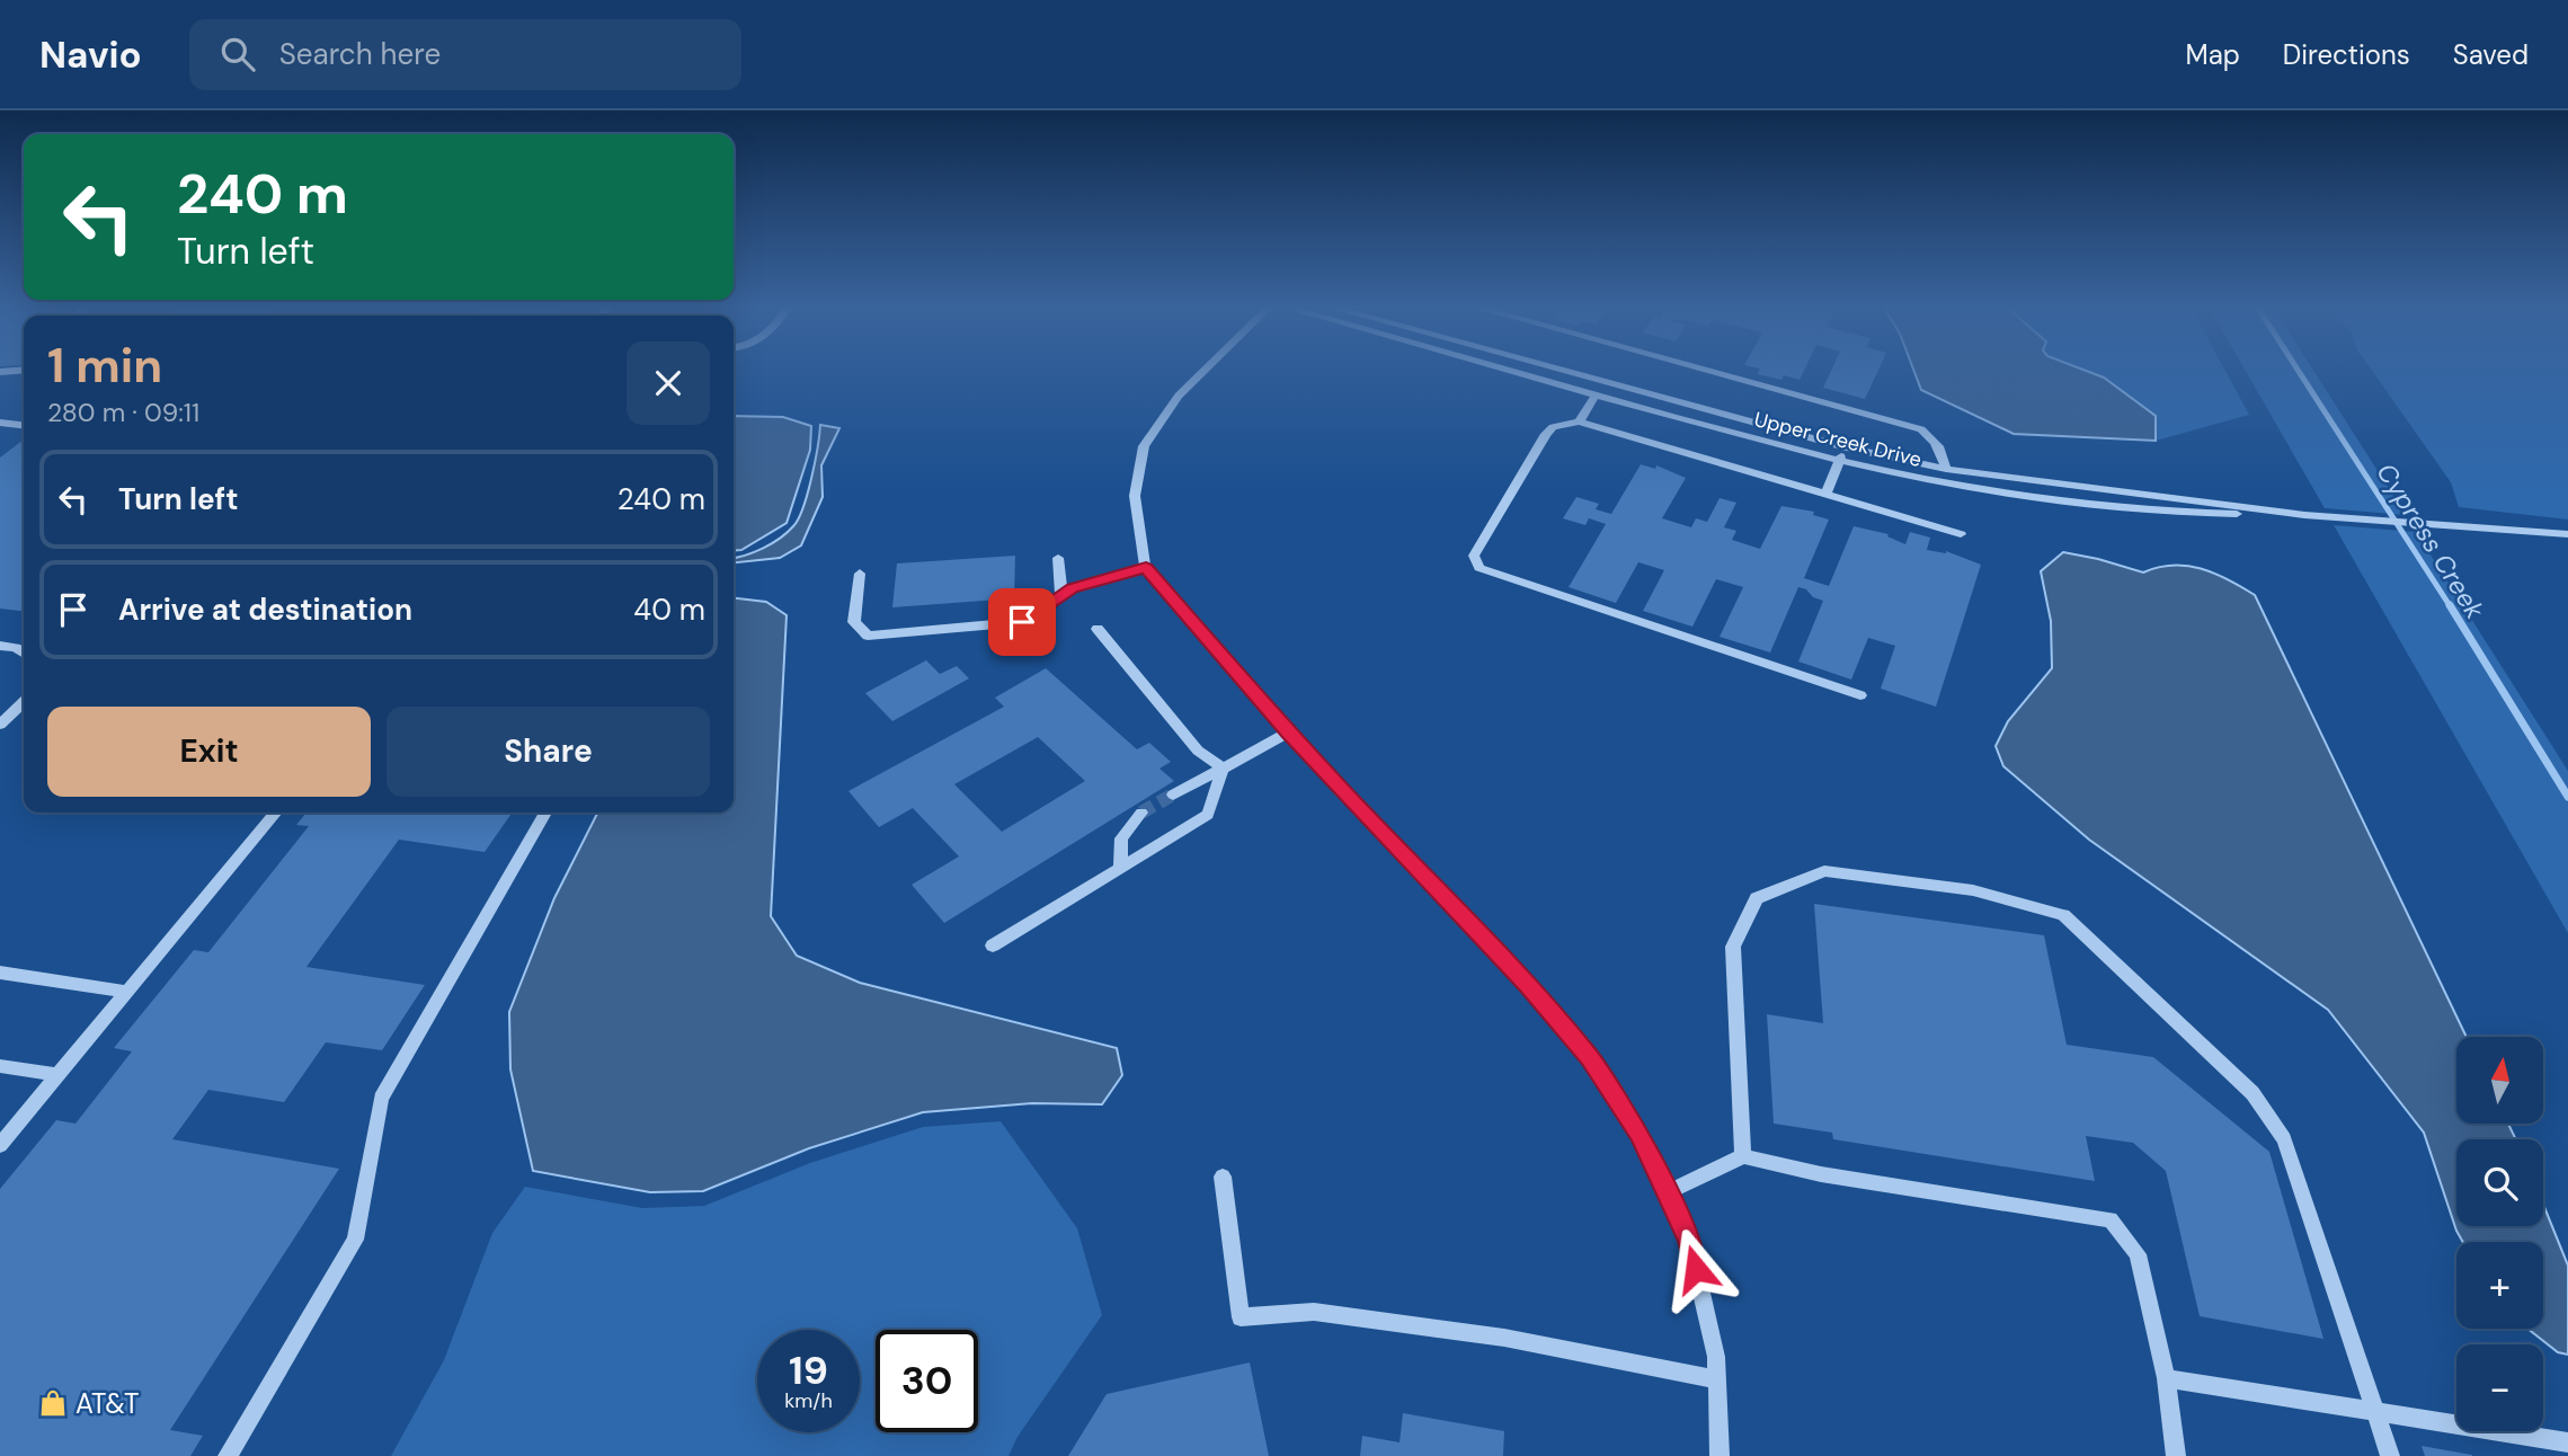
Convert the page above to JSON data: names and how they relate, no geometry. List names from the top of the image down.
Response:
{
  "streets": {
    "street": ["Upper Creek Drive"]
  },
  "water": ["Cypress Creek"],
  "places": {
    "shop": ["AT&T"]
  },
  "north": "top",
  "page": {
    "header": "Navio",
    "search": "Search here",
    "nav": ["Map", "Directions", "Saved"],
    "turn": ["240 m", "Turn left"],
    "heading": ["1 min", "280 m · 09:11"],
    "list": [
      {
        "name": "Turn left",
        "value": "240 m"
      },
      {
        "name": "Arrive at destination",
        "value": "40 m"
      }
    ],
    "buttons": ["Exit", "Share"],
    "map_buttons": ["+", "−"],
    "speed": "19 km/h",
    "limit": "30"
  }
}
